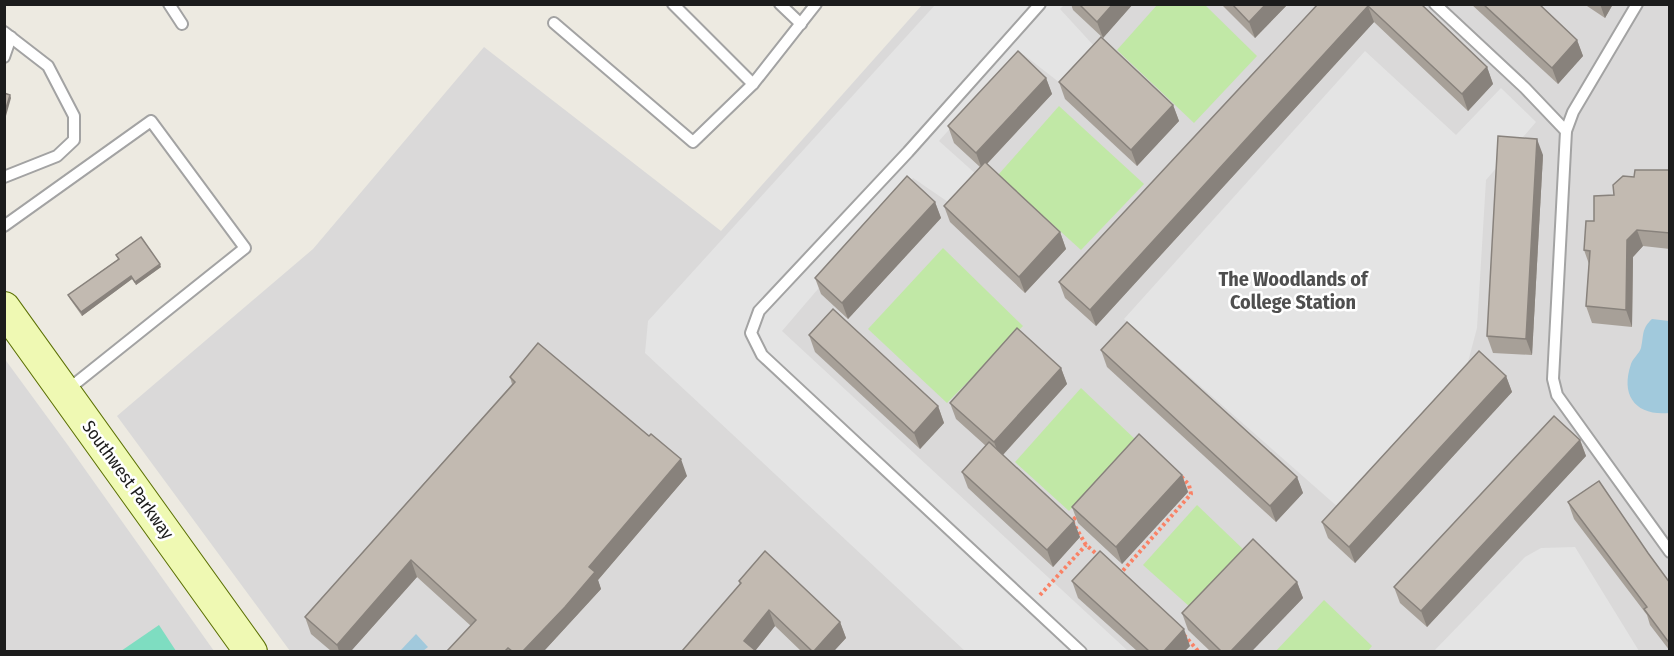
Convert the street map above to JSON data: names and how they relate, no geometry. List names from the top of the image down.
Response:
{
  "streets": {
    "main road": ["Southwest Parkway"]
  },
  "districts": ["The Woodlands of College Station"]
}
